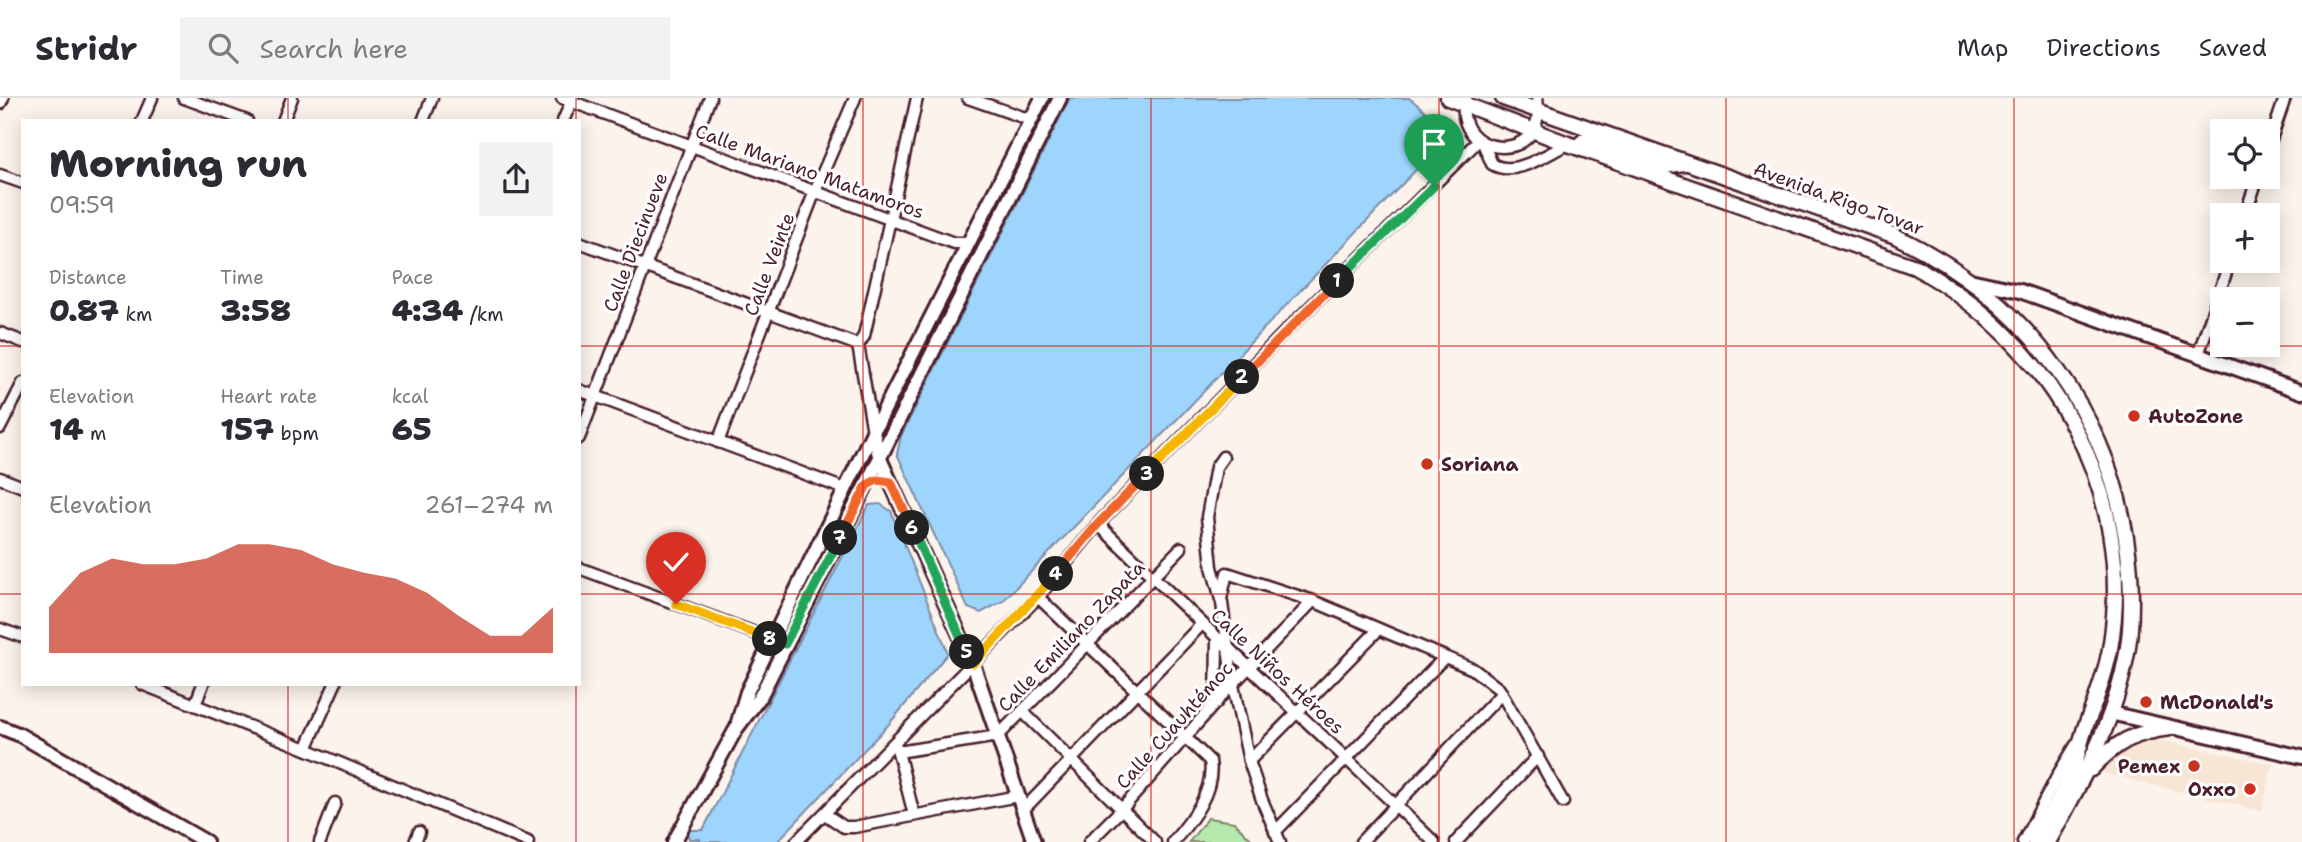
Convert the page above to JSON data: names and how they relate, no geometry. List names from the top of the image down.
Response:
{
  "streets": {
    "highway": ["Avenida Rigo Tovar"],
    "street": [
      "Calle Mariano Matamoros",
      "Calle Diecinueve",
      "Calle Veinte",
      "Calle Emiliano Zapata",
      "Calle Niños Héroes",
      "Calle Cuauhtémoc"
    ]
  },
  "crossings": [
    ["Calle Mariano Matamoros", "Calle Diecinueve"],
    ["Calle Mariano Matamoros", "Calle Veinte"],
    ["Calle Emiliano Zapata", "Calle Niños Héroes"],
    ["Calle Niños Héroes", "Calle Cuauhtémoc"]
  ],
  "places": [
    "AutoZone",
    "Soriana",
    "McDonald's",
    "Pemex",
    "Oxxo"
  ],
  "page": {
    "header": "Stridr",
    "search": "Search here",
    "nav": ["Map", "Directions", "Saved"],
    "map_buttons": ["+", "−"],
    "heading": ["Morning run", "09:59"],
    "stats": [
      ["Distance", "0.87 km"],
      ["Time", "3:58"],
      ["Pace", "4:34 /km"],
      ["Elevation", "14 m"],
      ["Heart rate", "157 bpm"],
      ["kcal", "65"]
    ],
    "pins": [
      "1",
      "2",
      "3",
      "6",
      "7",
      "4",
      "8",
      "5"
    ],
    "chart": ["Elevation", "261–274 m"]
  }
}
